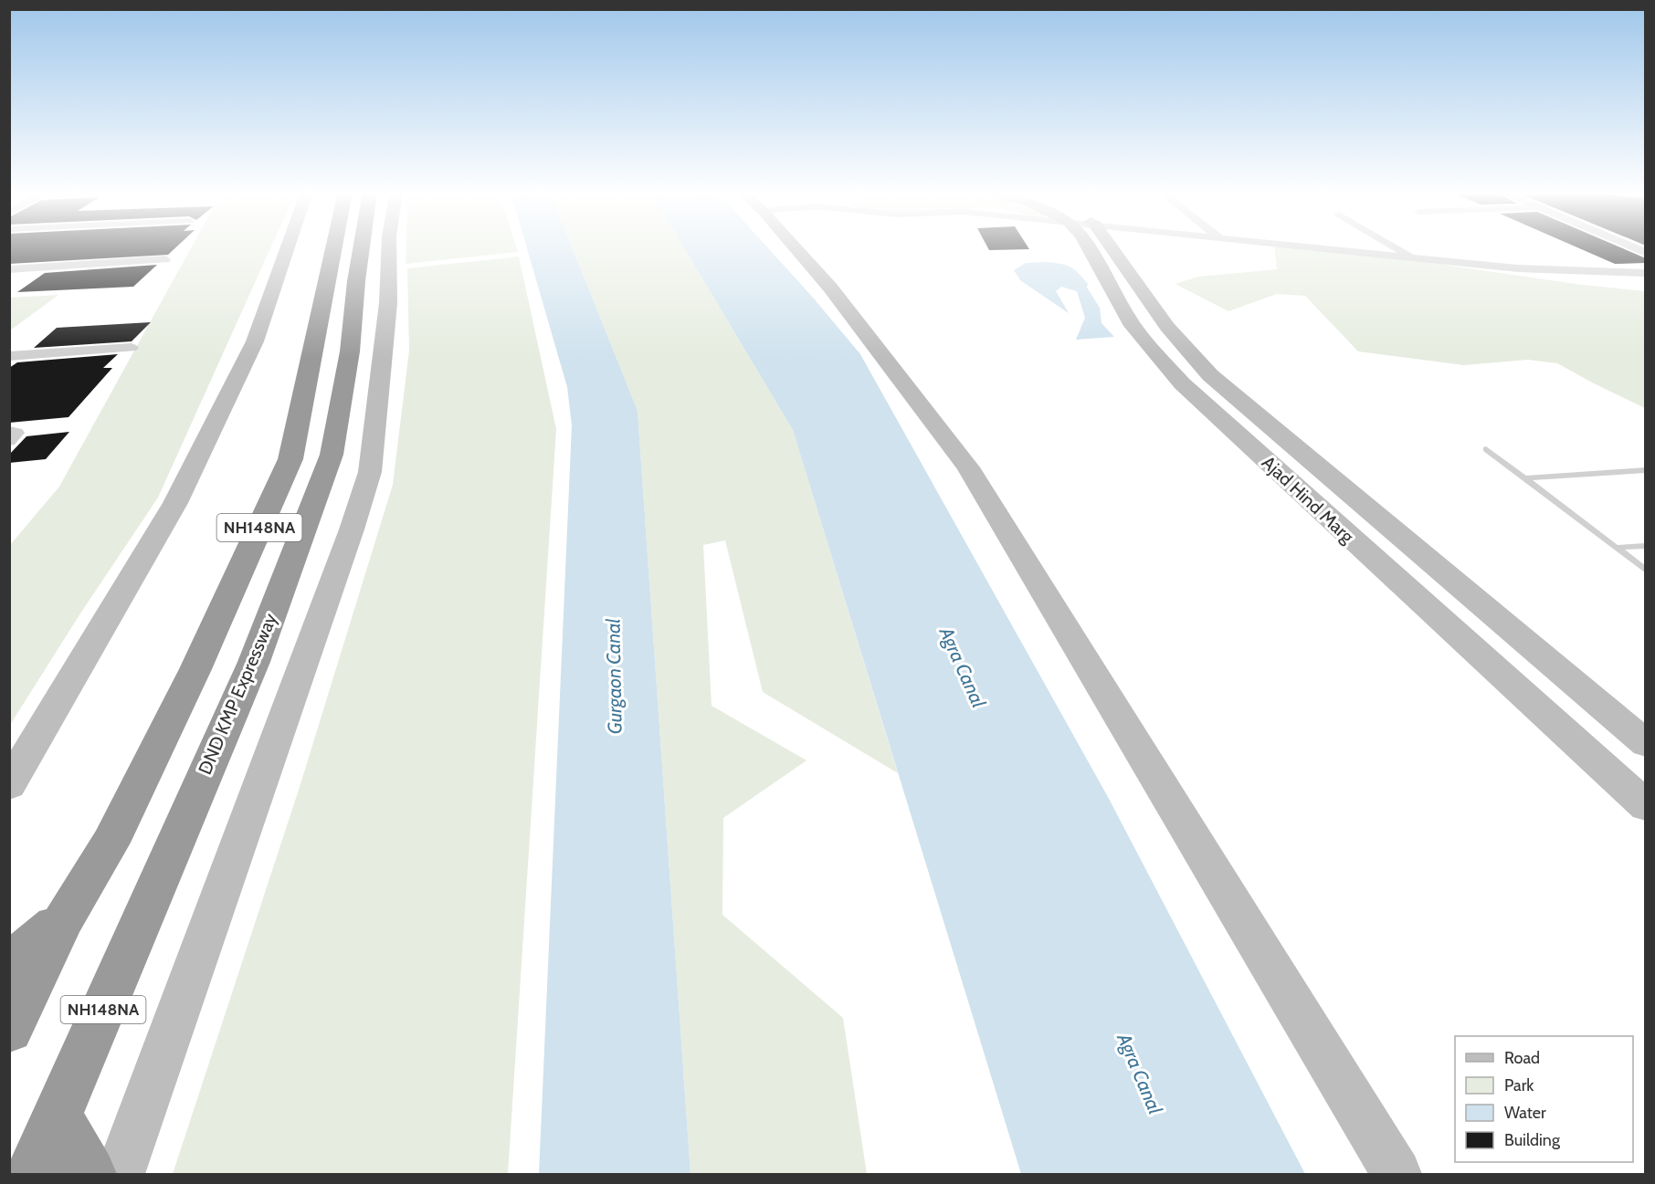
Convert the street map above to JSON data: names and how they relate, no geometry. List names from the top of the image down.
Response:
{
  "streets": {
    "highway": ["NH148NA", "DND KMP Expressway"],
    "street": ["Ajad Hind Marg"]
  },
  "water": ["Agra Canal", "Gurgaon Canal"],
  "legend": [
    "Road",
    "Park",
    "Water",
    "Building"
  ]
}
